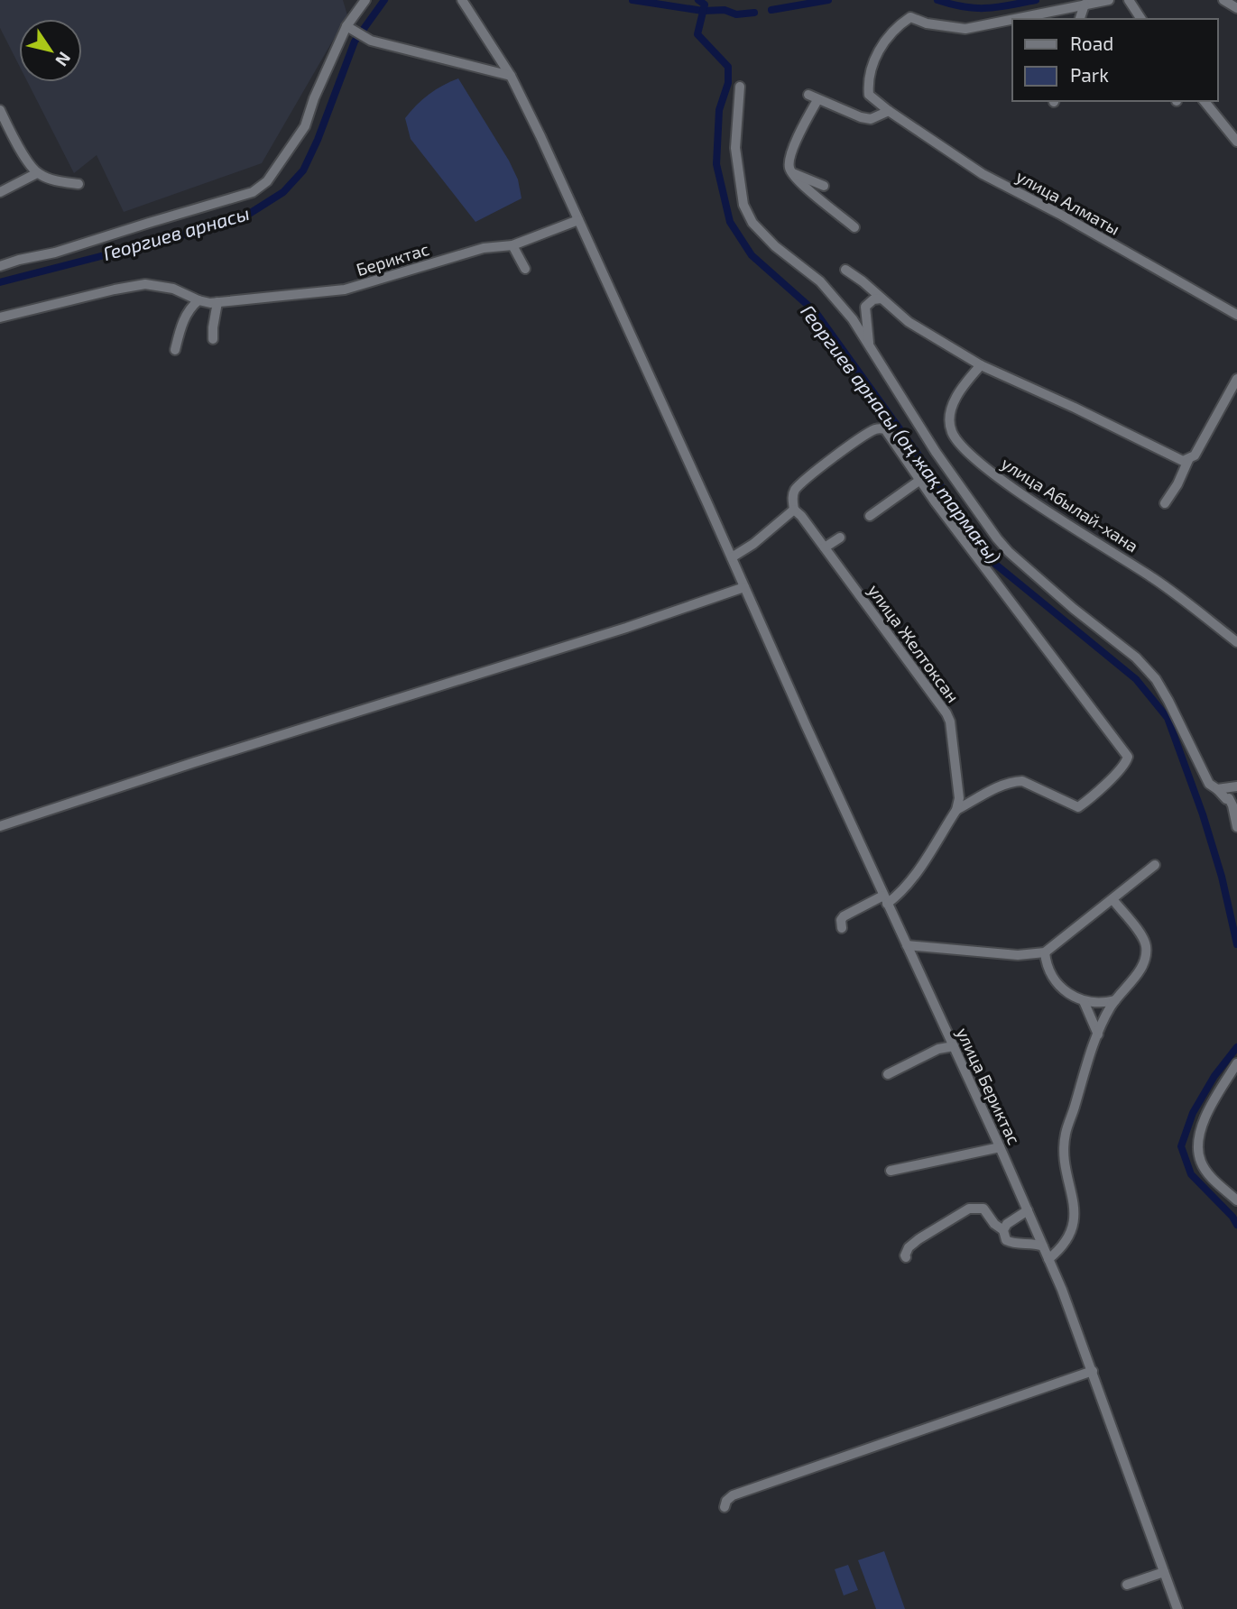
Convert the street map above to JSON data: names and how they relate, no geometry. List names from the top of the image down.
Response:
{
  "streets": {
    "street": [
      "улица Алматы",
      "Бериктас",
      "улица Абылай-хана",
      "улица Желтоксан",
      "улица Бериктас"
    ]
  },
  "crossings": [
    ["Бериктас", "улица Бериктас"]
  ],
  "water": ["Георгиев арнасы", "Георгиев арнасы (оң жақ тармағы)"],
  "legend": ["Road", "Park"],
  "north": "bottom right"
}
